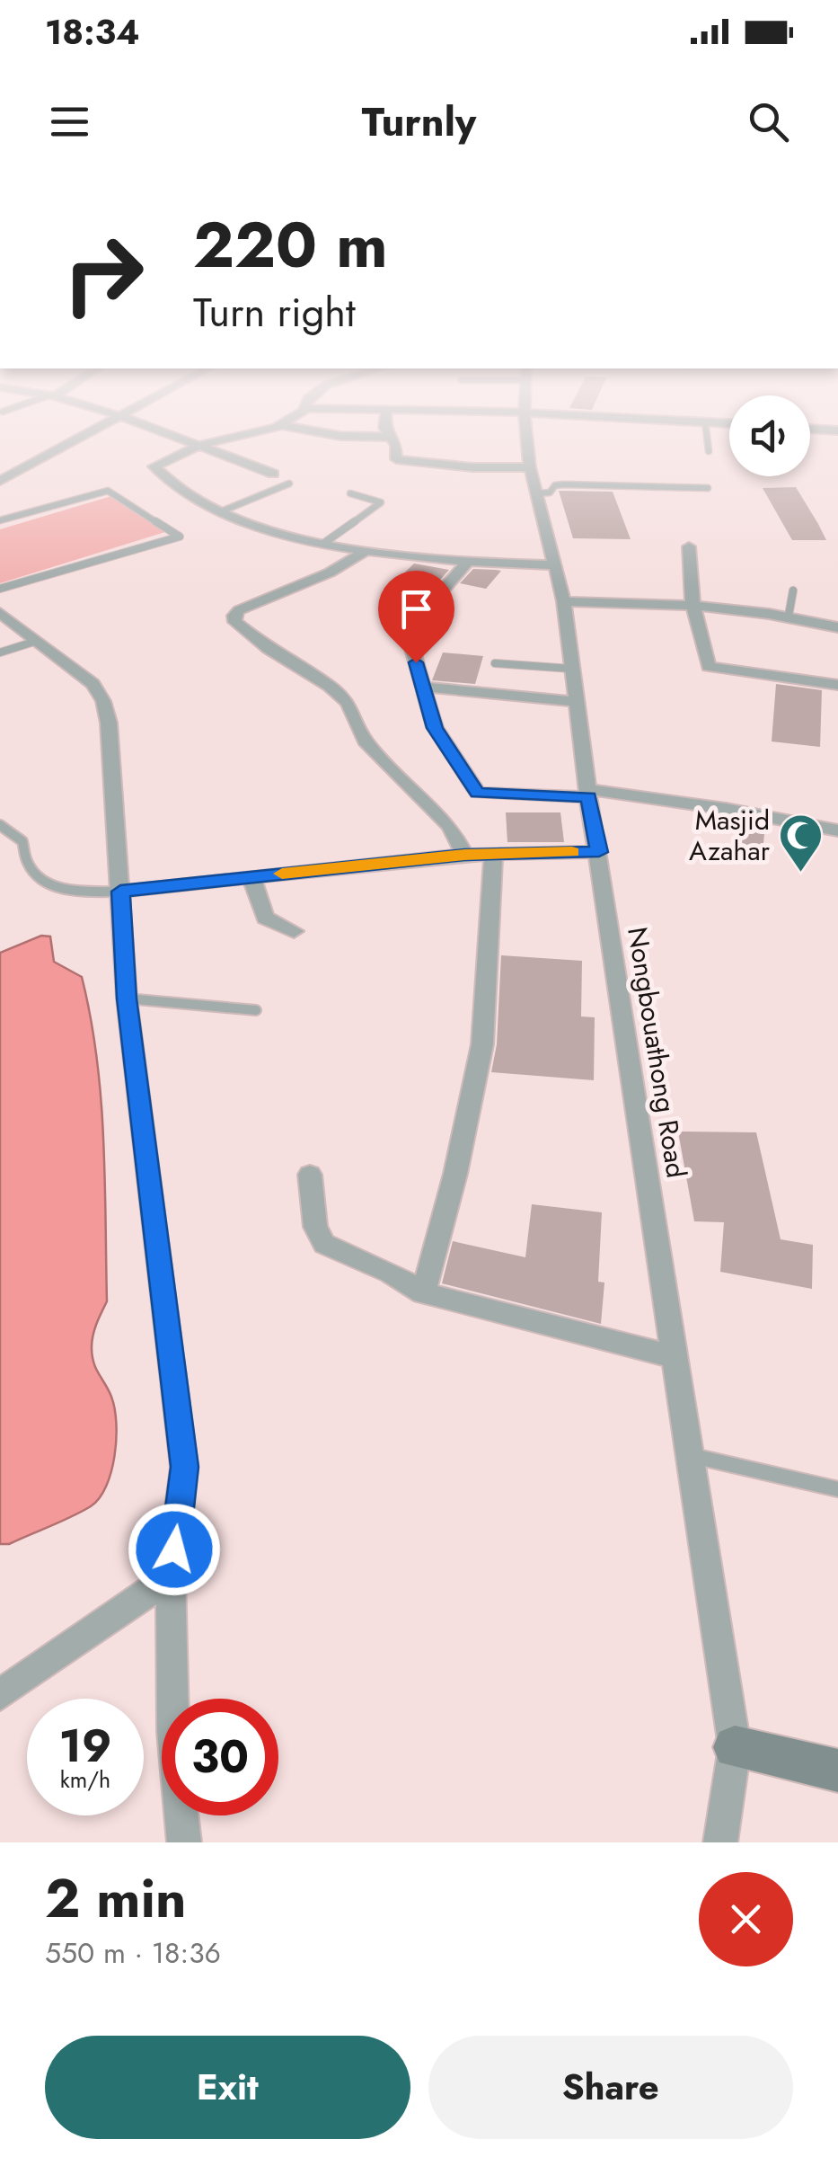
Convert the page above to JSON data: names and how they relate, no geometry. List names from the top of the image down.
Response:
{
  "streets": {
    "street": ["Nongbouathong Road"]
  },
  "places": {
    "mosque": ["Masjid Azahar"]
  },
  "page": {
    "status": "18:34",
    "header": "Turnly",
    "turn": ["220 m", "Turn right"],
    "speed": "19 km/h",
    "limit": "30",
    "heading": ["2 min", "550 m · 18:36"],
    "buttons": ["Exit", "Share"]
  }
}
